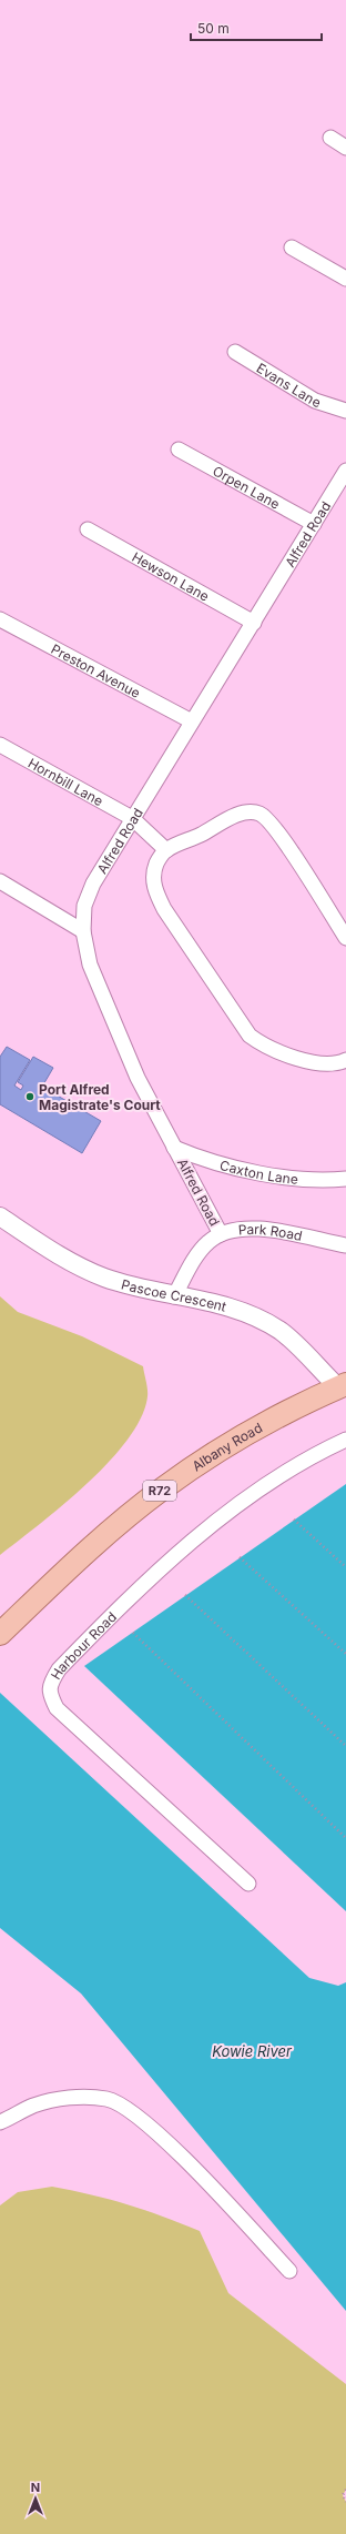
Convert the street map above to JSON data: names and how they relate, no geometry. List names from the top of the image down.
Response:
{
  "streets": {
    "main road": ["Albany Road", "R72"],
    "street": [
      "Evans Lane",
      "Orpen Lane",
      "Alfred Road",
      "Hewson Lane",
      "Preston Avenue",
      "Hornbill Lane",
      "Caxton Lane",
      "Park Road",
      "Pascoe Crescent",
      "Harbour Road"
    ]
  },
  "crossings": [
    ["Orpen Lane", "Alfred Road"],
    ["Alfred Road", "Hewson Lane"],
    ["Alfred Road", "Preston Avenue"],
    ["Alfred Road", "Hornbill Lane"],
    ["Alfred Road", "Caxton Lane"],
    ["Alfred Road", "Park Road"],
    ["Park Road", "Pascoe Crescent"],
    ["Pascoe Crescent", "Albany Road"]
  ],
  "water": ["Kowie River"],
  "places": ["Port Alfred Magistrate's Court"],
  "scale_bar": "50 m",
  "north": "top"
}
